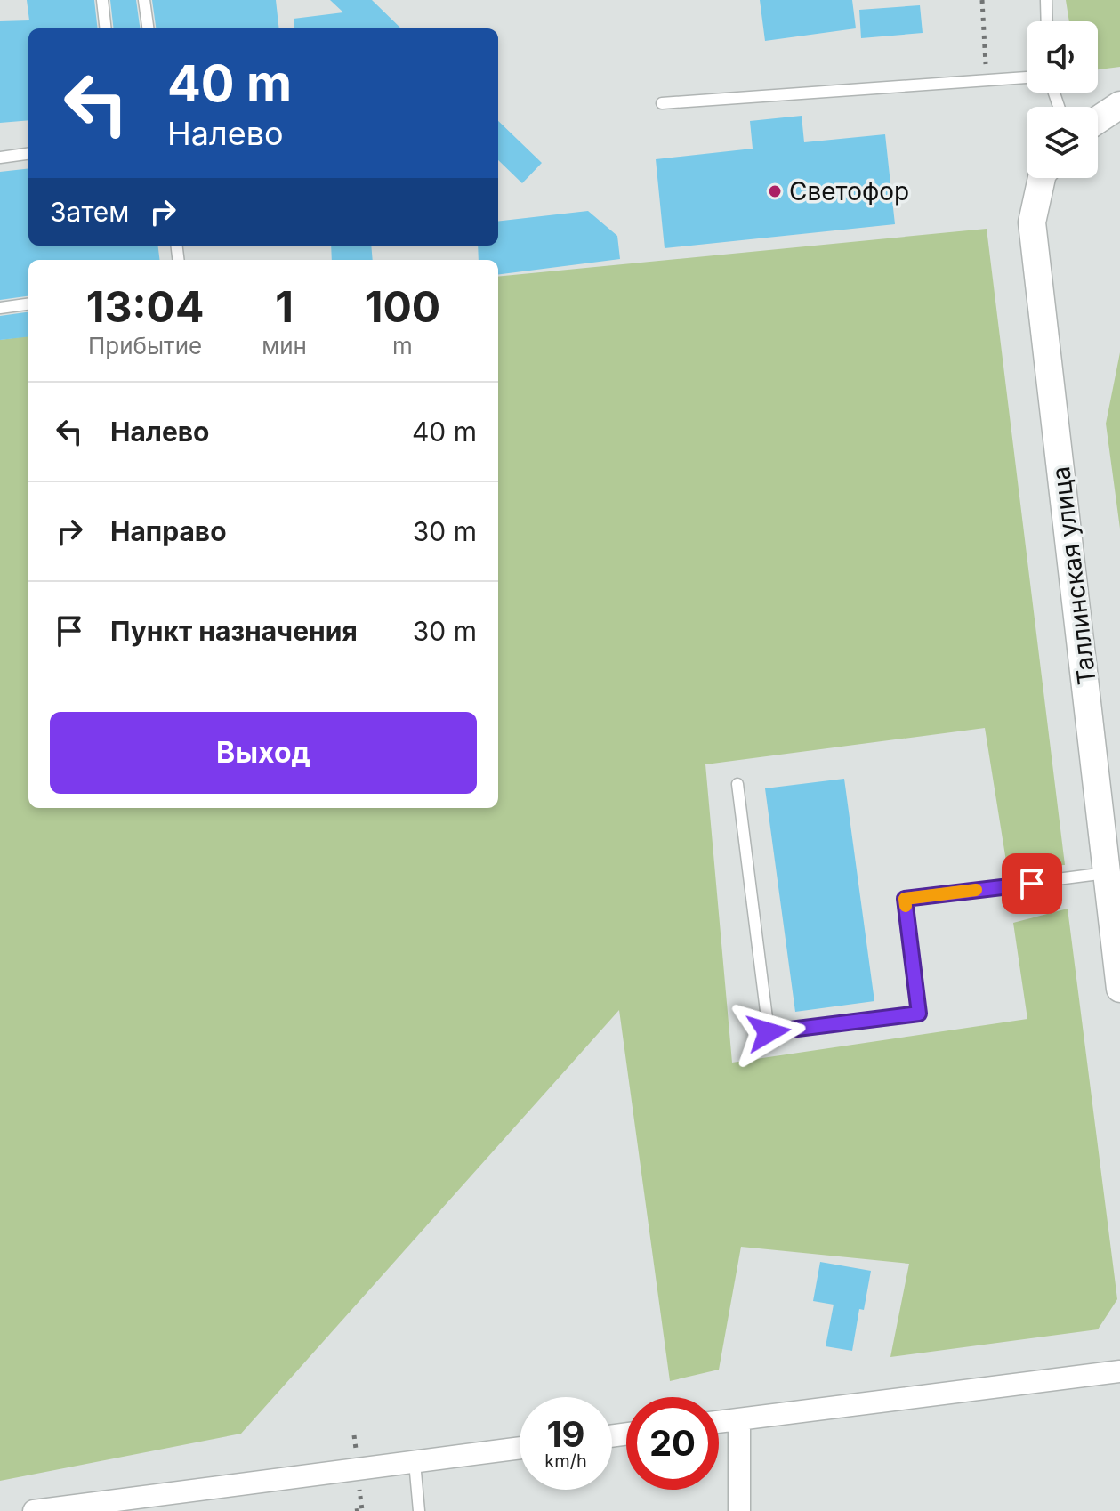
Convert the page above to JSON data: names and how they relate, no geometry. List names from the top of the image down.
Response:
{
  "streets": {
    "street": ["Таллинская улица"]
  },
  "places": ["Светофор"],
  "page": {
    "turn": ["40 m", "Налево"],
    "then": "Затем",
    "eta": [
      "13:04",
      "Прибытие",
      "1",
      "мин",
      "100",
      "m"
    ],
    "list": [
      {
        "name": "Налево",
        "value": "40 m"
      },
      {
        "name": "Направо",
        "value": "30 m"
      },
      {
        "name": "Пункт назначения",
        "value": "30 m"
      }
    ],
    "buttons": "Выход",
    "speed": "19 km/h",
    "limit": "20"
  }
}
